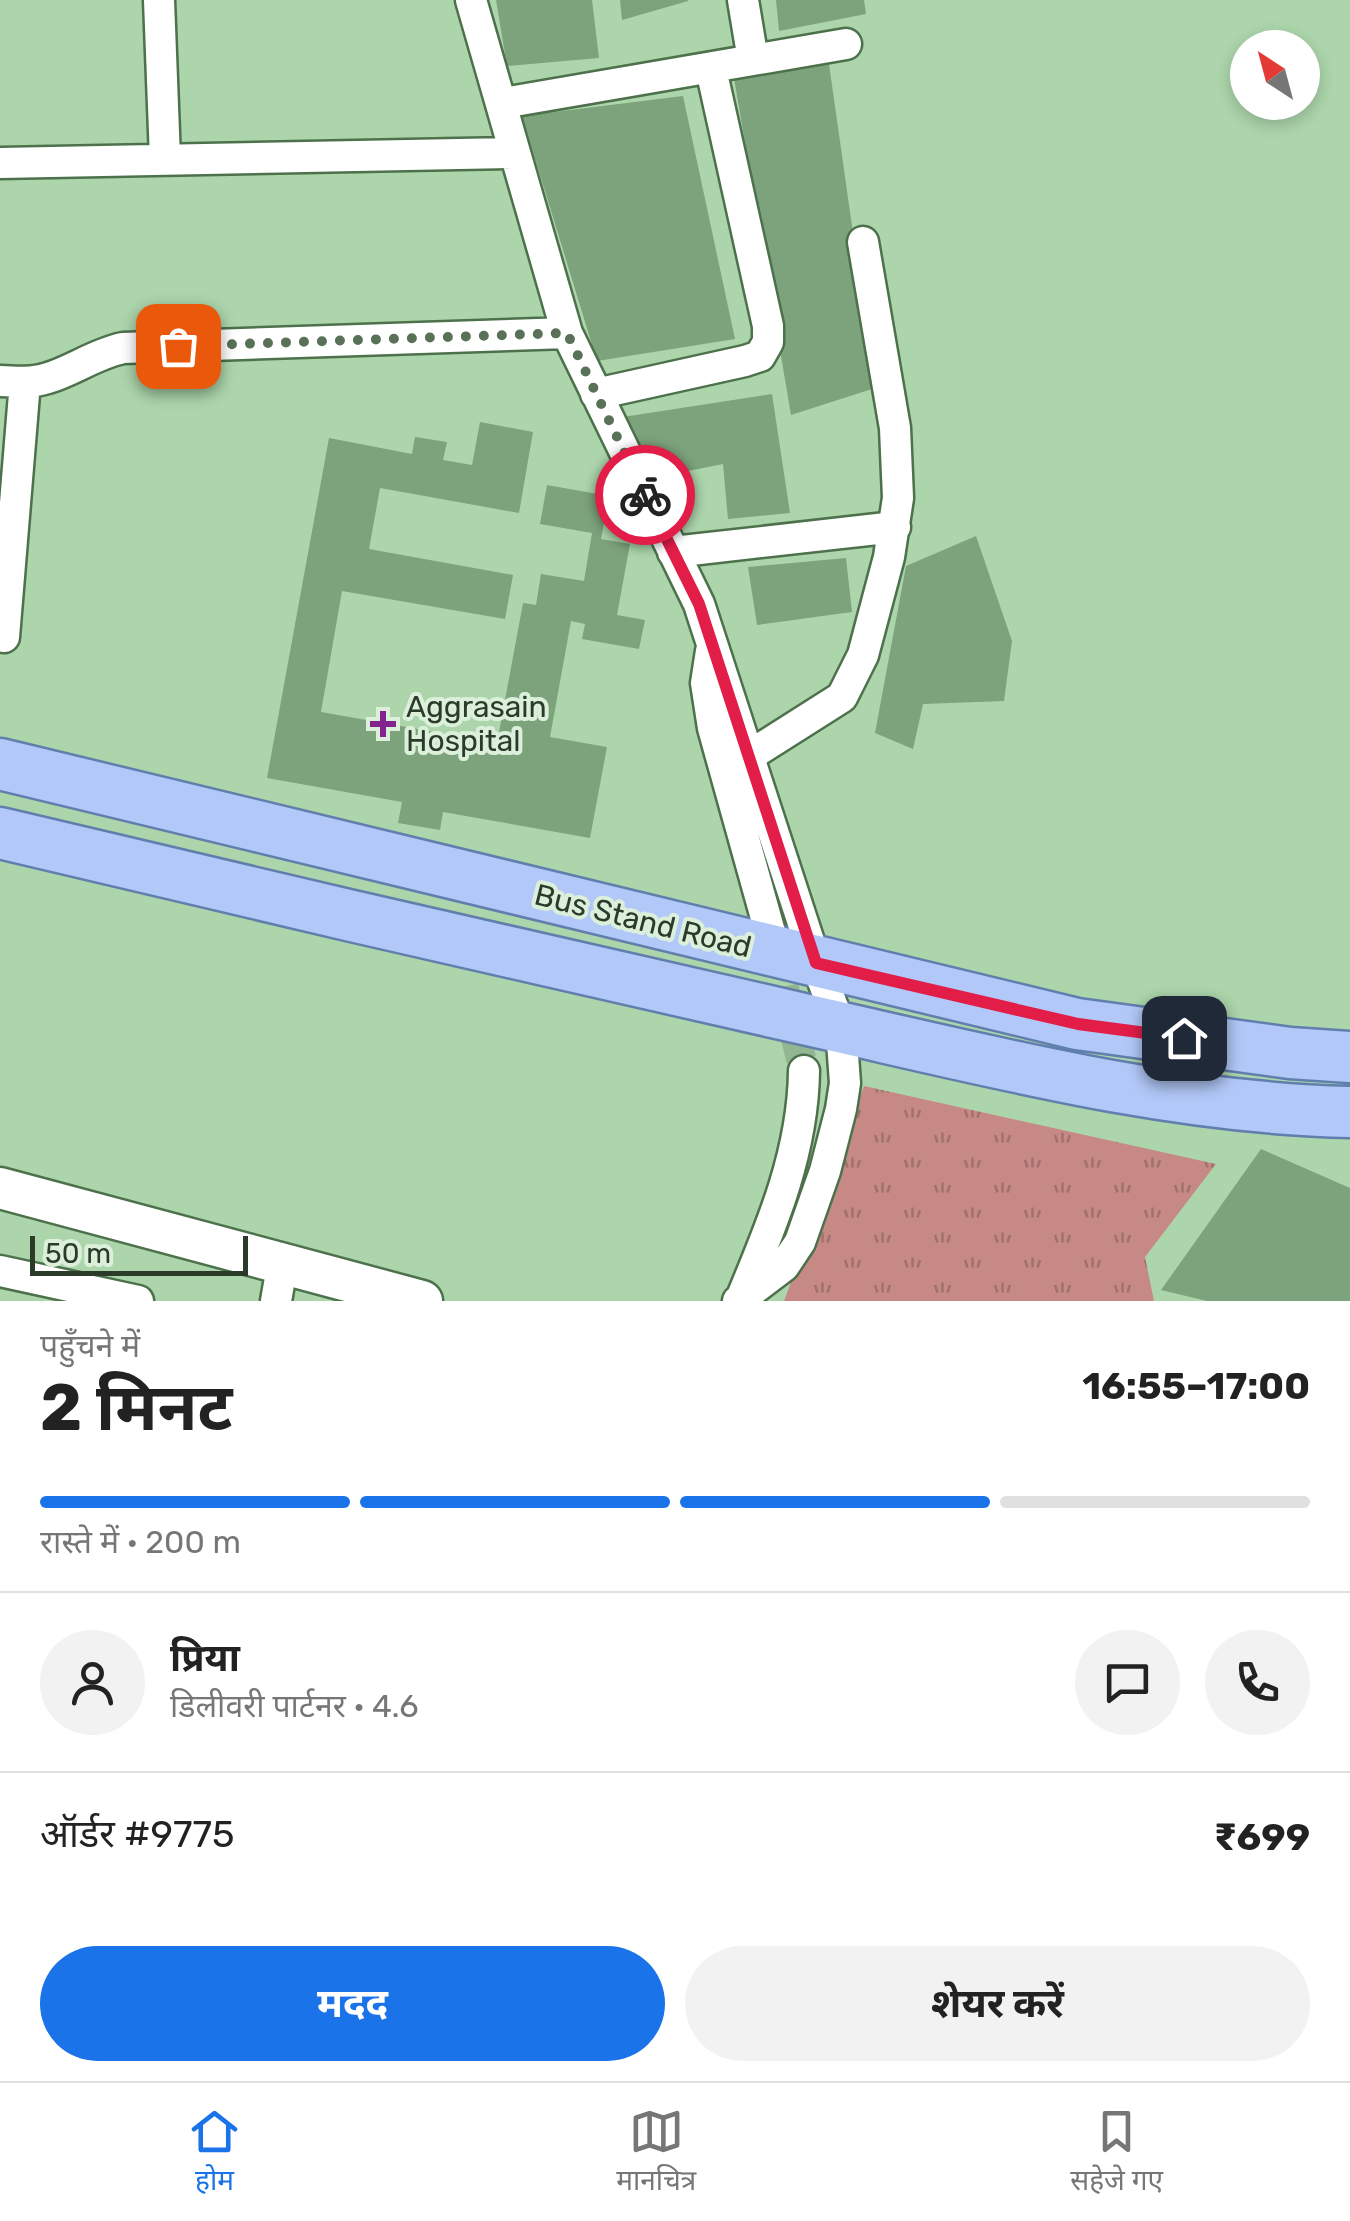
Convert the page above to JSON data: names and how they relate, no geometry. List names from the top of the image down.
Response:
{
  "streets": {
    "main road": ["Bus Stand Road"]
  },
  "places": {
    "health": ["Aggrasain Hospital"]
  },
  "scale_bar": "50 m",
  "north": "top left",
  "page": {
    "scale": "50 m",
    "heading": ["2 मिनट", "पहुँचने में", "16:55–17:00"],
    "panel": [
      "प्रिया",
      "डिलीवरी पार्टनर · 4.6",
      "ऑर्डर #9775",
      "₹699"
    ],
    "bar": "रास्ते में · 200 m",
    "buttons": ["मदद", "शेयर करें"],
    "tabs": ["होम", "मानचित्र", "सहेजे गए"]
  }
}
